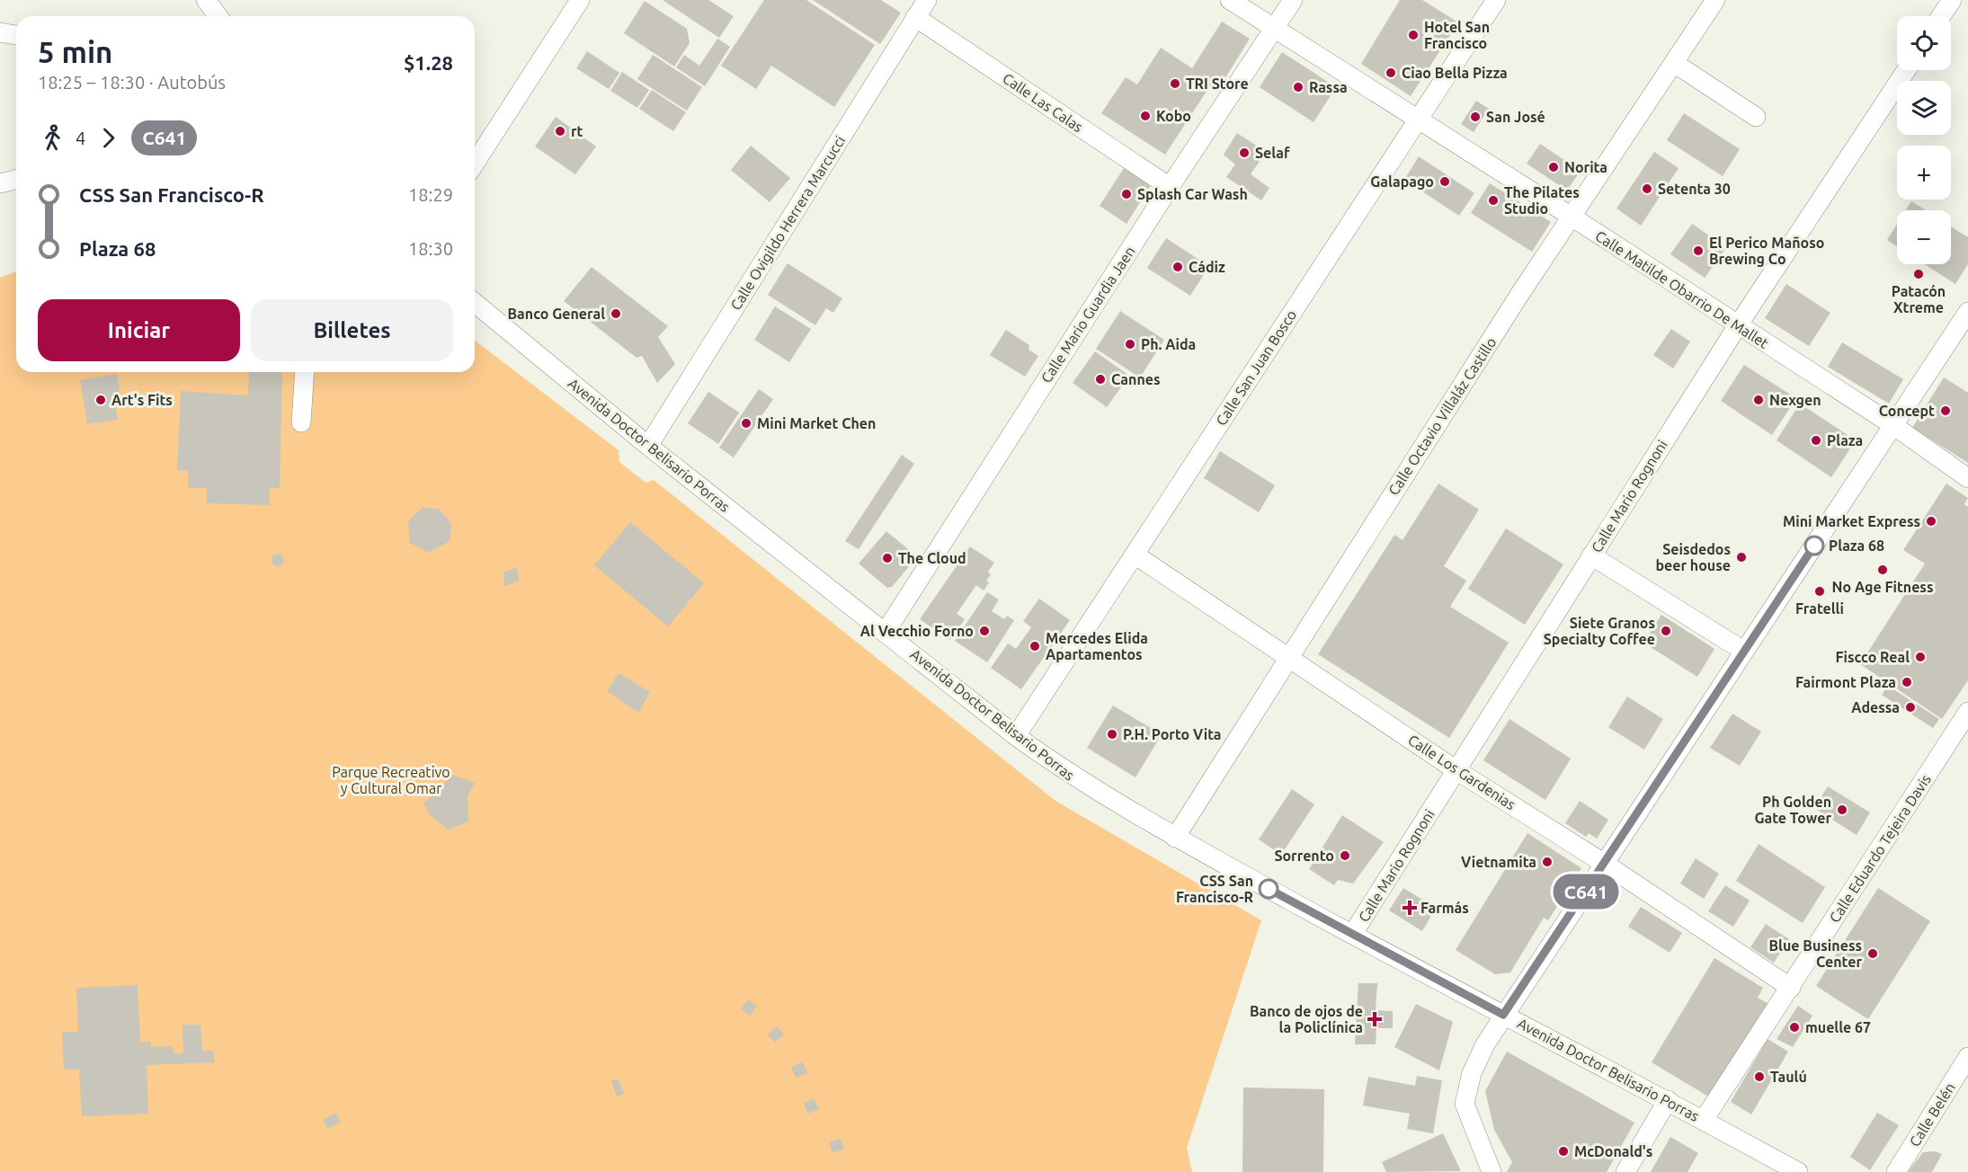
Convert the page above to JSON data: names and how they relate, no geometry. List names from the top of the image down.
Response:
{
  "streets": {
    "street": [
      "Calle Las Calas",
      "Calle Ovigildo Herrera Marcucci",
      "Calle Matilde Obarrio De Mallet",
      "Calle Mario Guardia Jaen",
      "Calle San Juan Bosco",
      "Calle Octavio Villaláz Castillo",
      "Avenida Doctor Belisario Porras",
      "Calle Mario Rognoni",
      "Calle Los Gardenias",
      "Calle Eduardo Tejeira Davis",
      "Calle Belén"
    ]
  },
  "crossings": [
    ["Calle Las Calas", "Calle Ovigildo Herrera Marcucci"],
    ["Calle Las Calas", "Calle Mario Guardia Jaen"],
    ["Calle Ovigildo Herrera Marcucci", "Avenida Doctor Belisario Porras"],
    ["Calle Matilde Obarrio De Mallet", "Calle Mario Guardia Jaen"],
    ["Calle Matilde Obarrio De Mallet", "Calle San Juan Bosco"],
    ["Calle Matilde Obarrio De Mallet", "Calle Octavio Villaláz Castillo"],
    ["Calle Matilde Obarrio De Mallet", "Calle Mario Rognoni"],
    ["Calle Mario Guardia Jaen", "Avenida Doctor Belisario Porras"],
    ["Calle San Juan Bosco", "Avenida Doctor Belisario Porras"],
    ["Calle San Juan Bosco", "Calle Los Gardenias"],
    ["Calle Octavio Villaláz Castillo", "Avenida Doctor Belisario Porras"],
    ["Calle Octavio Villaláz Castillo", "Calle Los Gardenias"],
    ["Avenida Doctor Belisario Porras", "Calle Mario Rognoni"],
    ["Avenida Doctor Belisario Porras", "Calle Eduardo Tejeira Davis"],
    ["Calle Mario Rognoni", "Calle Los Gardenias"],
    ["Calle Los Gardenias", "Calle Eduardo Tejeira Davis"]
  ],
  "parks": ["Parque Recreativo y Cultural Omar"],
  "places": {
    "other": [
      "Hotel San Francisco",
      "Ciao Bella Pizza",
      "TRI Store",
      "Rassa",
      "Kobo",
      "San José",
      "rt",
      "Selaf",
      "Norita",
      "Galapago",
      "Setenta 30",
      "Splash Car Wash",
      "The Pilates Studio",
      "El Perico Mañoso Brewing Co",
      "Cádiz",
      "Patacón Xtreme",
      "Banco General",
      "Ph. Aida",
      "Cannes",
      "Art's Fits",
      "Nexgen",
      "Concept",
      "Mini Market Chen",
      "Plaza",
      "Mini Market Express",
      "Plaza 68",
      "Seisdedos beer house",
      "The Cloud",
      "No Age Fitness",
      "Fratelli",
      "Al Vecchio Forno",
      "Siete Granos Specialty Coffee",
      "Mercedes Elida Apartamentos",
      "Fiscco Real",
      "Fairmont Plaza",
      "Adessa",
      "P.H. Porto Vita",
      "Ph Golden Gate Tower",
      "Sorrento",
      "Vietnamita",
      "CSS San Francisco-R",
      "Blue Business Center",
      "muelle 67",
      "Taulú",
      "McDonald's"
    ],
    "health": ["Farmás", "Banco de ojos de la Policlínica"]
  },
  "lines": ["bus line C641"],
  "page": {
    "on_map": "C641",
    "map_buttons": ["+", "−"],
    "heading": ["5 min", "18:25 – 18:30 · Autobús", "$1.28"],
    "legs": ["4", "C641"],
    "list": [
      {
        "name": "CSS San Francisco-R",
        "value": "18:29"
      },
      {
        "name": "Plaza 68",
        "value": "18:30"
      }
    ],
    "buttons": ["Iniciar", "Billetes"]
  }
}
